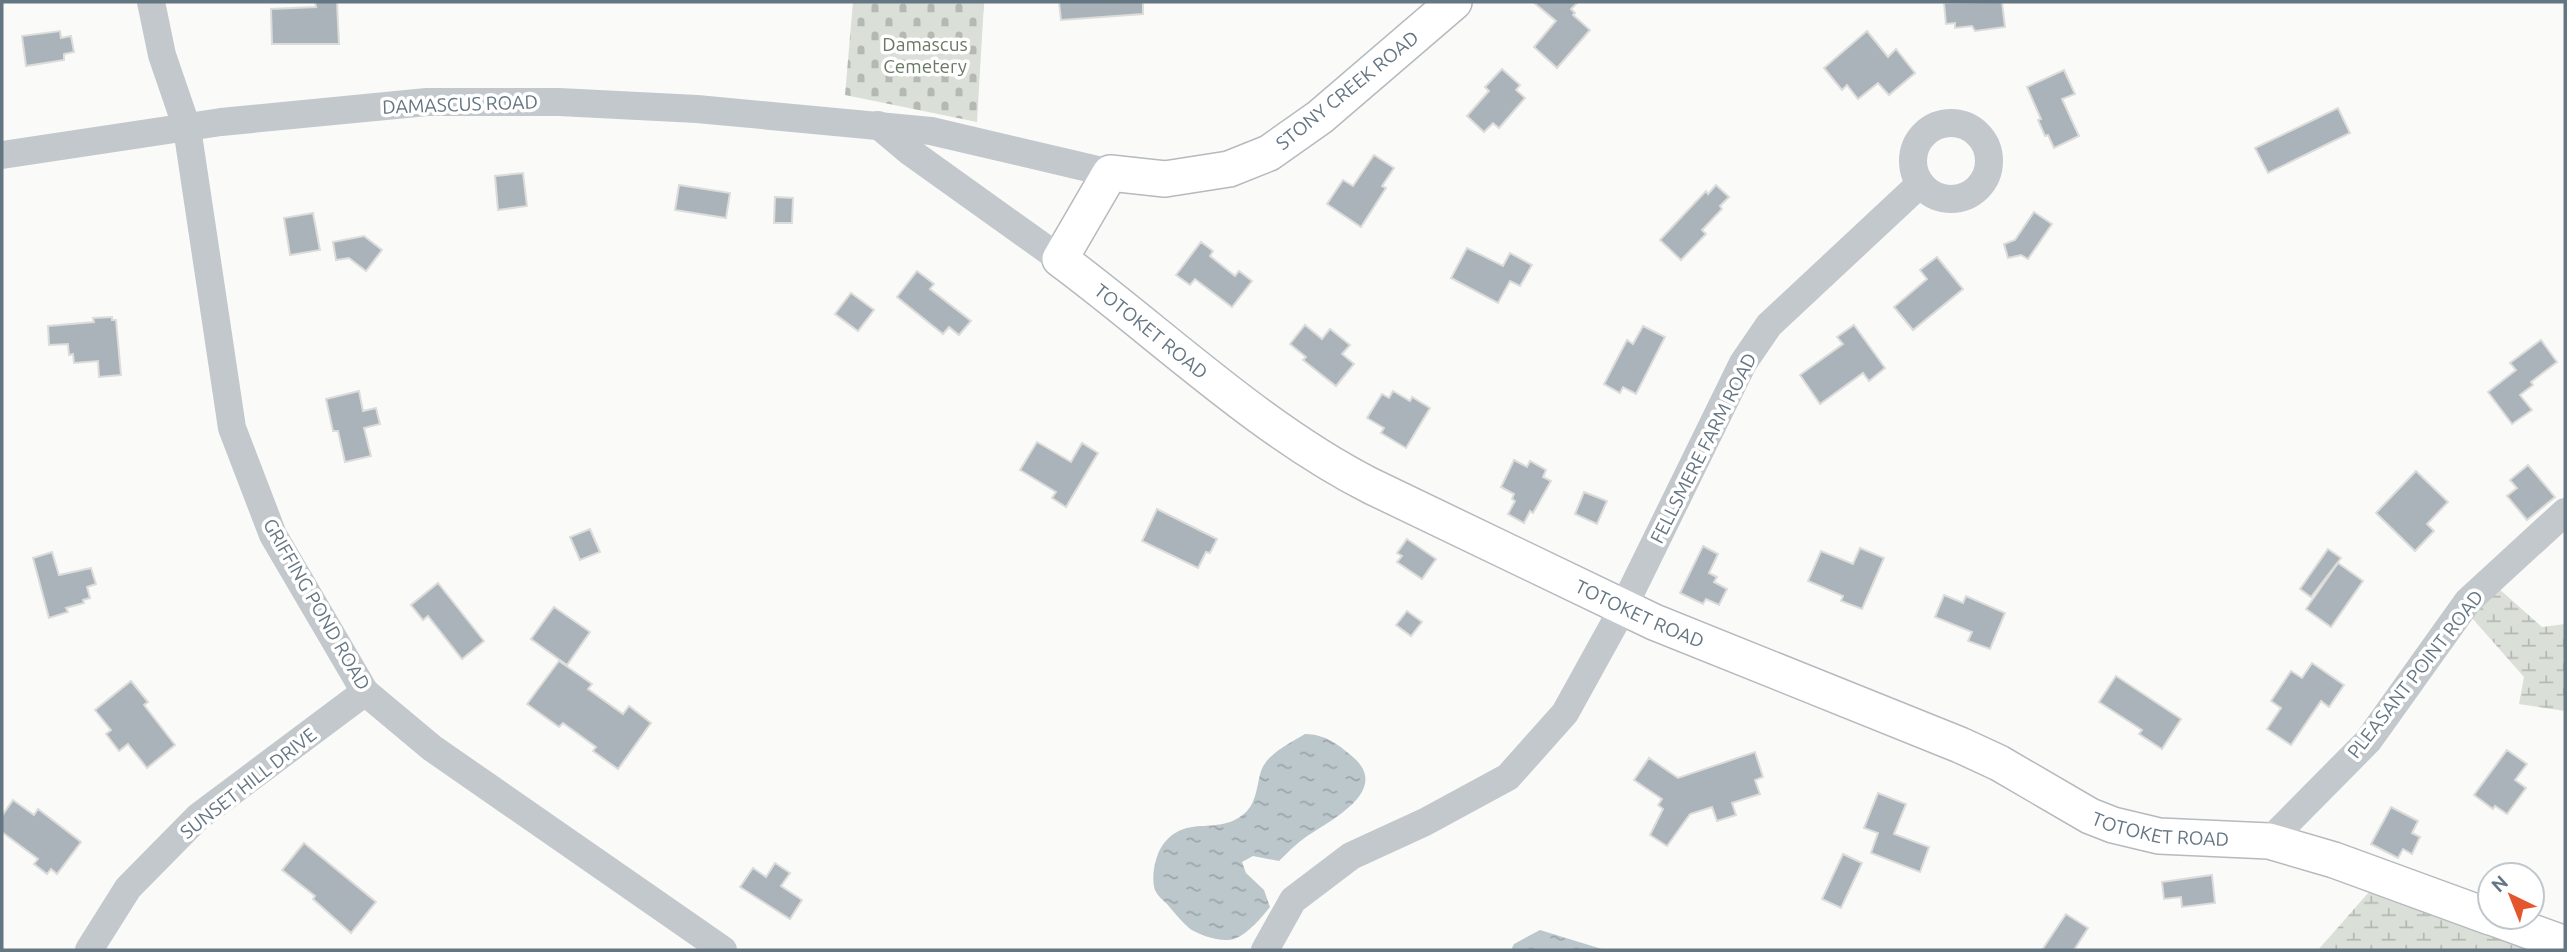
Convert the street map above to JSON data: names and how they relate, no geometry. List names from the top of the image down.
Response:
{
  "streets": {
    "main road": ["STONY CREEK ROAD", "TOTOKET ROAD"],
    "street": [
      "DAMASCUS ROAD",
      "FELLSMERE FARM ROAD",
      "GRIFFING POND ROAD",
      "PLEASANT POINT ROAD",
      "SUNSET HILL DRIVE"
    ]
  },
  "crossings": [
    ["STONY CREEK ROAD", "DAMASCUS ROAD"],
    ["STONY CREEK ROAD", "TOTOKET ROAD"],
    ["DAMASCUS ROAD", "TOTOKET ROAD"],
    ["DAMASCUS ROAD", "GRIFFING POND ROAD"],
    ["TOTOKET ROAD", "FELLSMERE FARM ROAD"],
    ["TOTOKET ROAD", "PLEASANT POINT ROAD"],
    ["GRIFFING POND ROAD", "SUNSET HILL DRIVE"]
  ],
  "parks": ["Damascus Cemetery"],
  "north": "top left"
}
